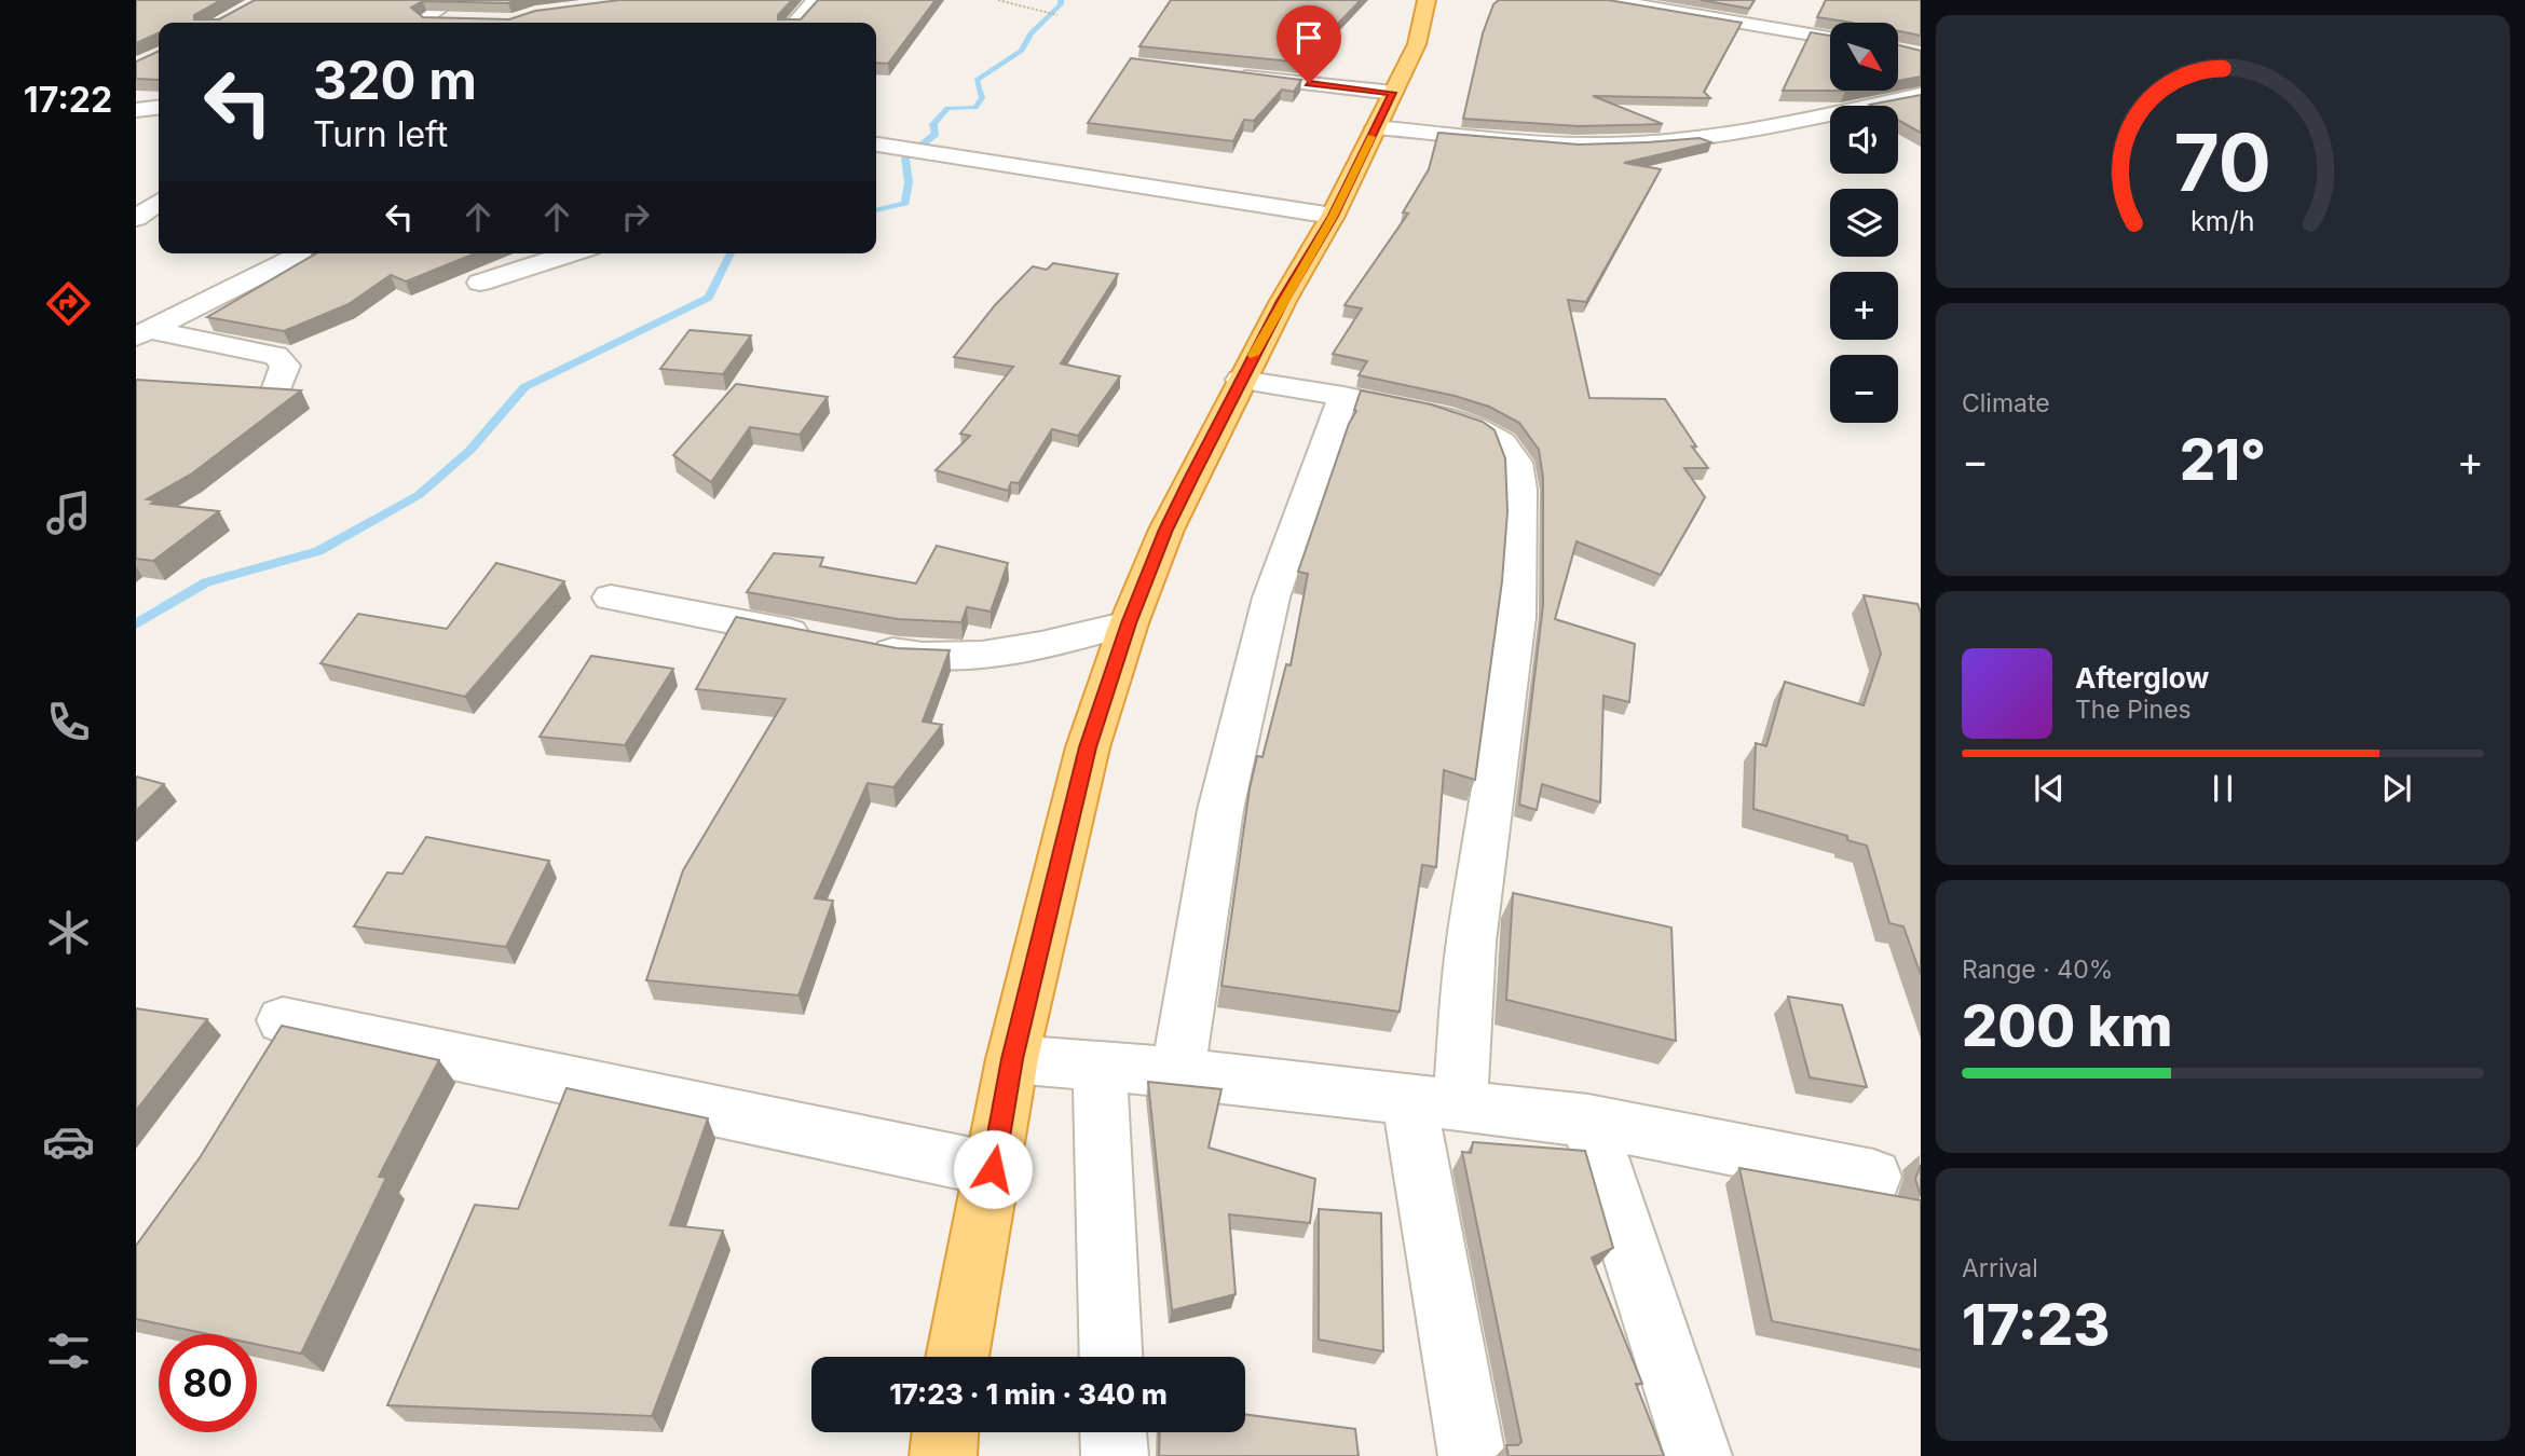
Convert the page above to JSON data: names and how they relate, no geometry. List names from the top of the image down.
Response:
{
  "north": "bottom right",
  "page": {
    "tabs": "17:22",
    "map_buttons": ["+", "−"],
    "turn": ["320 m", "Turn left"],
    "tile": [
      "Climate",
      ["Range · 40%", "200 km"],
      ["Arrival", "17:23"]
    ],
    "heat": ["−", "21°", "+"],
    "song": ["Afterglow", "The Pines"],
    "limit": "80",
    "trip": "17:23 · 1 min · 340 m",
    "gauge": ["70", "km/h"]
  }
}
